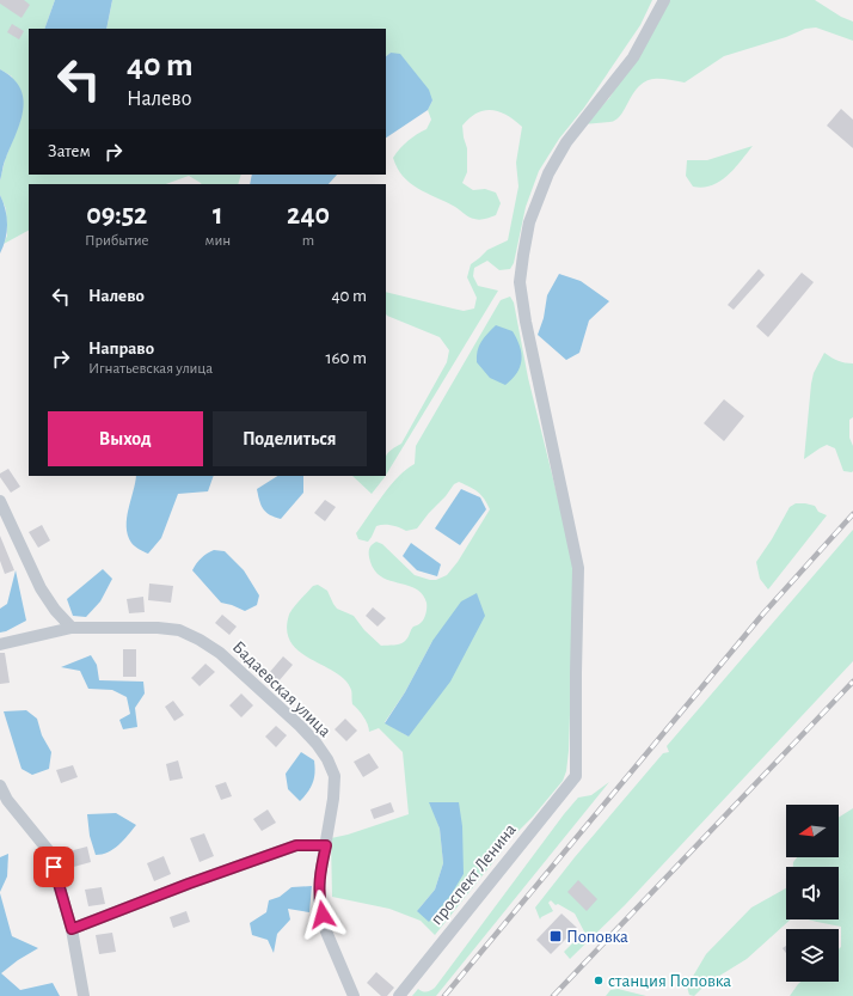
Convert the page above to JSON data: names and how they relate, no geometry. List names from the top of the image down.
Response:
{
  "streets": {
    "street": ["Бадаевская улица", "проспект Ленина"]
  },
  "places": {
    "transit": ["Поповка"],
    "other": ["станция Поповка"]
  },
  "north": "left",
  "page": {
    "turn": ["40 m", "Налево"],
    "then": "Затем",
    "eta": [
      "09:52",
      "Прибытие",
      "1",
      "мин",
      "240",
      "m"
    ],
    "list": [
      {
        "name": "Налево",
        "value": "40 m"
      },
      {
        "name": "Направо",
        "note": "Игнатьевская улица",
        "value": "160 m"
      }
    ],
    "buttons": ["Выход", "Поделиться"]
  }
}
